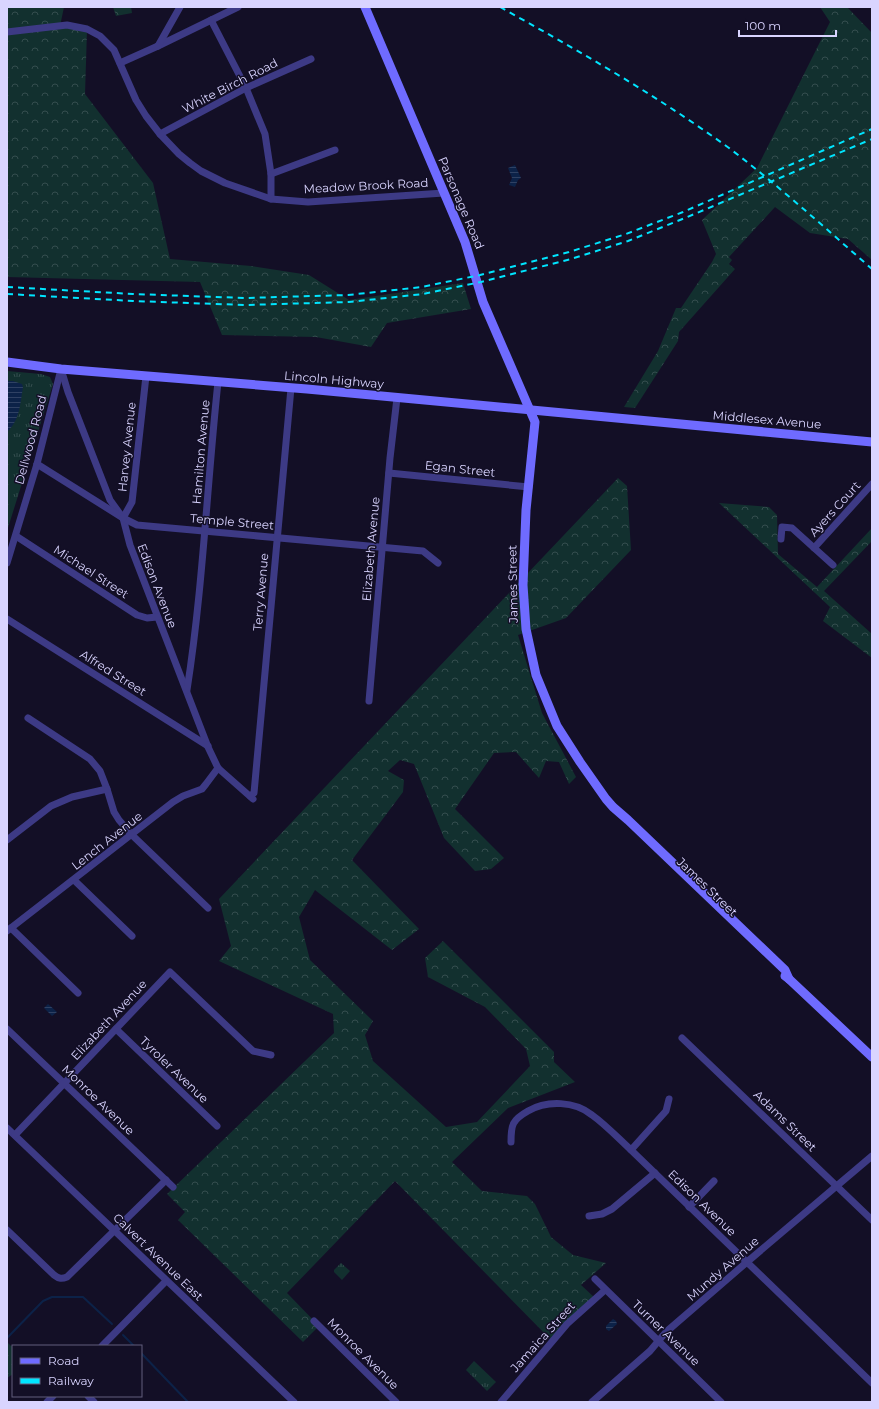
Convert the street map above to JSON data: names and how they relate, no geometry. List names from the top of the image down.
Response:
{
  "streets": {
    "street": [
      "White Birch Road",
      "Meadow Brook Road",
      "Parsonage Road",
      "Lincoln Highway",
      "Middlesex Avenue",
      "Dellwood Road",
      "Harvey Avenue",
      "Hamilton Avenue",
      "Egan Street",
      "Ayers Court",
      "Temple Street",
      "Elizabeth Avenue",
      "Michael Street",
      "James Street",
      "Edison Avenue",
      "Terry Avenue",
      "Alfred Street",
      "Lench Avenue",
      "Tyroler Avenue",
      "Monroe Avenue",
      "Adams Street",
      "Calvert Avenue East",
      "Mundy Avenue",
      "Turner Avenue",
      "Jamaica Street"
    ]
  },
  "crossings": [
    ["White Birch Road", "Meadow Brook Road"],
    ["Meadow Brook Road", "Parsonage Road"],
    ["Parsonage Road", "Lincoln Highway"],
    ["Parsonage Road", "James Street"],
    ["Lincoln Highway", "Middlesex Avenue"],
    ["Lincoln Highway", "Dellwood Road"],
    ["Lincoln Highway", "Harvey Avenue"],
    ["Lincoln Highway", "Hamilton Avenue"],
    ["Lincoln Highway", "Elizabeth Avenue"],
    ["Lincoln Highway", "James Street"],
    ["Lincoln Highway", "Edison Avenue"],
    ["Lincoln Highway", "Terry Avenue"],
    ["Dellwood Road", "Temple Street"],
    ["Dellwood Road", "Michael Street"],
    ["Dellwood Road", "Edison Avenue"],
    ["Harvey Avenue", "Temple Street"],
    ["Harvey Avenue", "Edison Avenue"],
    ["Hamilton Avenue", "Temple Street"],
    ["Hamilton Avenue", "Edison Avenue"],
    ["Egan Street", "Elizabeth Avenue"],
    ["Egan Street", "James Street"],
    ["Temple Street", "Elizabeth Avenue"],
    ["Temple Street", "Edison Avenue"],
    ["Temple Street", "Terry Avenue"],
    ["Elizabeth Avenue", "Tyroler Avenue"],
    ["Elizabeth Avenue", "Monroe Avenue"],
    ["Elizabeth Avenue", "Calvert Avenue East"],
    ["Michael Street", "Edison Avenue"],
    ["Edison Avenue", "Terry Avenue"],
    ["Edison Avenue", "Alfred Street"],
    ["Edison Avenue", "Lench Avenue"],
    ["Edison Avenue", "Mundy Avenue"],
    ["Adams Street", "Mundy Avenue"],
    ["Mundy Avenue", "Turner Avenue"],
    ["Turner Avenue", "Jamaica Street"]
  ],
  "legend": ["Road", "Railway"],
  "scale_bar": "100 m"
}
